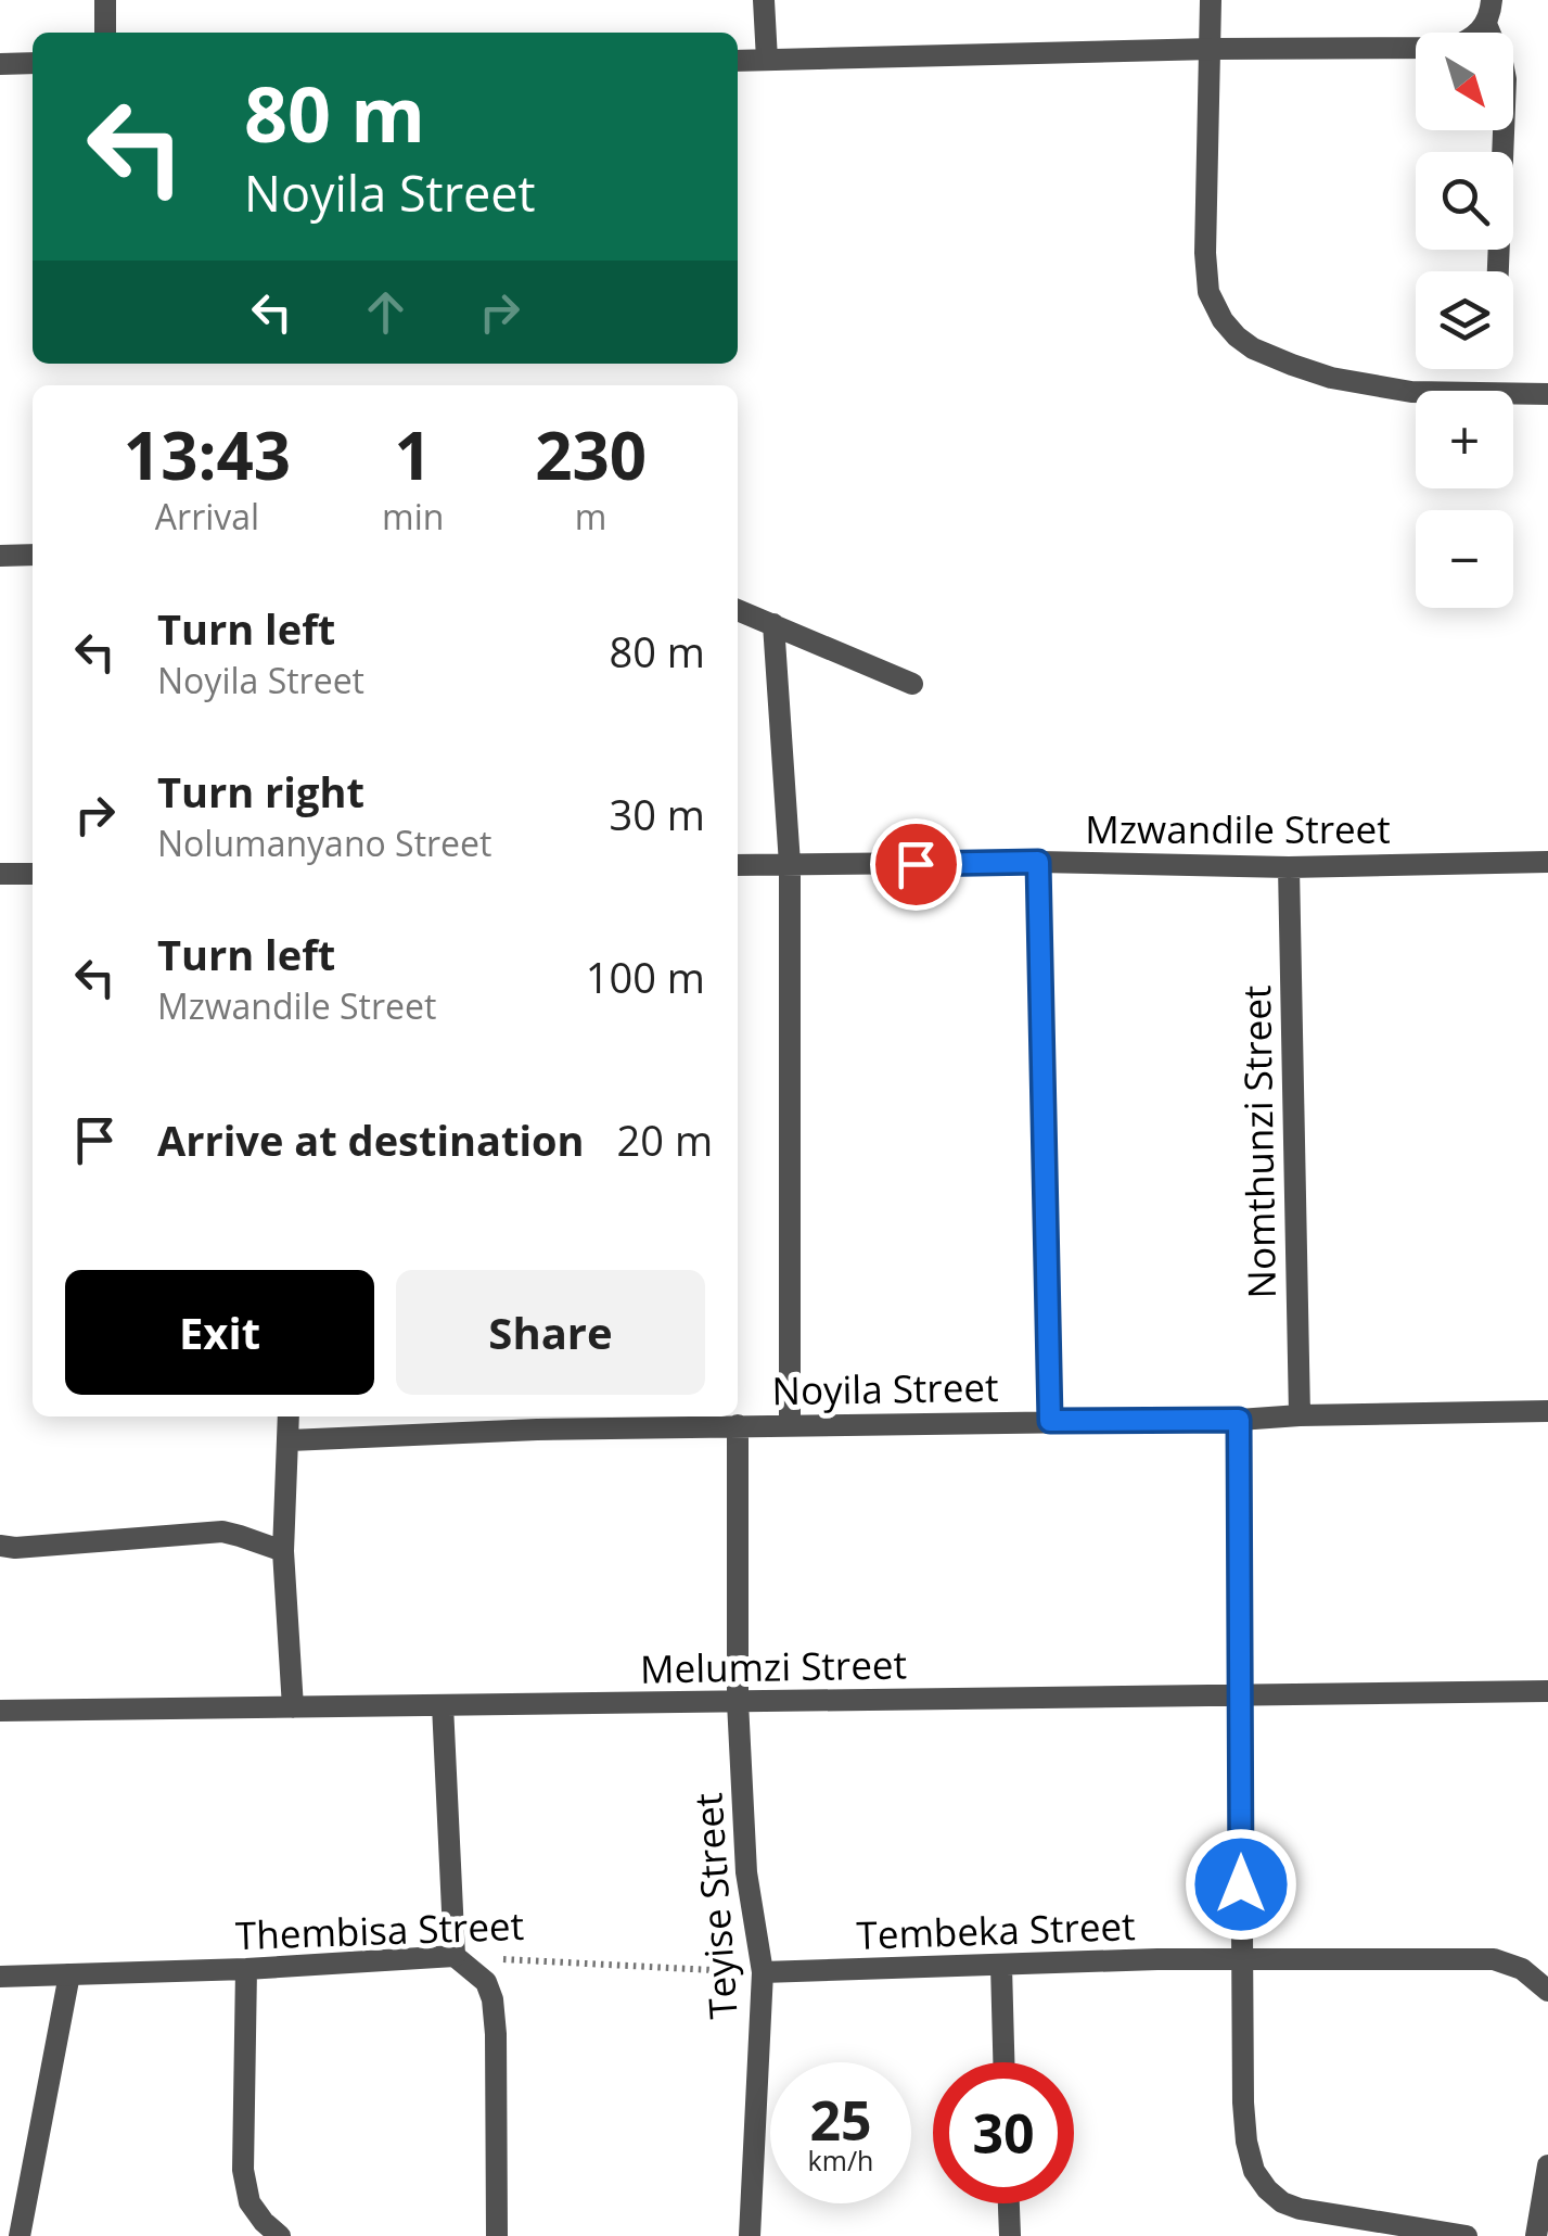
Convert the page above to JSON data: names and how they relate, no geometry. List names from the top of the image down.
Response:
{
  "streets": {
    "street": [
      "Mzwandile Street",
      "Nomthunzi Street",
      "Noyila Street",
      "Melumzi Street",
      "Teyise Street",
      "Thembisa Street",
      "Tembeka Street"
    ]
  },
  "crossings": [
    ["Mzwandile Street", "Nomthunzi Street"],
    ["Nomthunzi Street", "Noyila Street"],
    ["Noyila Street", "Teyise Street"],
    ["Melumzi Street", "Teyise Street"],
    ["Teyise Street", "Thembisa Street"],
    ["Teyise Street", "Tembeka Street"],
    ["Thembisa Street", "Tembeka Street"]
  ],
  "north": "bottom right",
  "page": {
    "map_buttons": ["+", "−"],
    "turn": ["80 m", "Noyila Street"],
    "eta": [
      "13:43",
      "Arrival",
      "1",
      "min",
      "230",
      "m"
    ],
    "list": [
      {
        "name": "Turn left",
        "note": "Noyila Street",
        "value": "80 m"
      },
      {
        "name": "Turn right",
        "note": "Nolumanyano Street",
        "value": "30 m"
      },
      {
        "name": "Turn left",
        "note": "Mzwandile Street",
        "value": "100 m"
      },
      {
        "name": "Arrive at destination",
        "value": "20 m"
      }
    ],
    "buttons": ["Exit", "Share"],
    "speed": "25 km/h",
    "limit": "30"
  }
}
